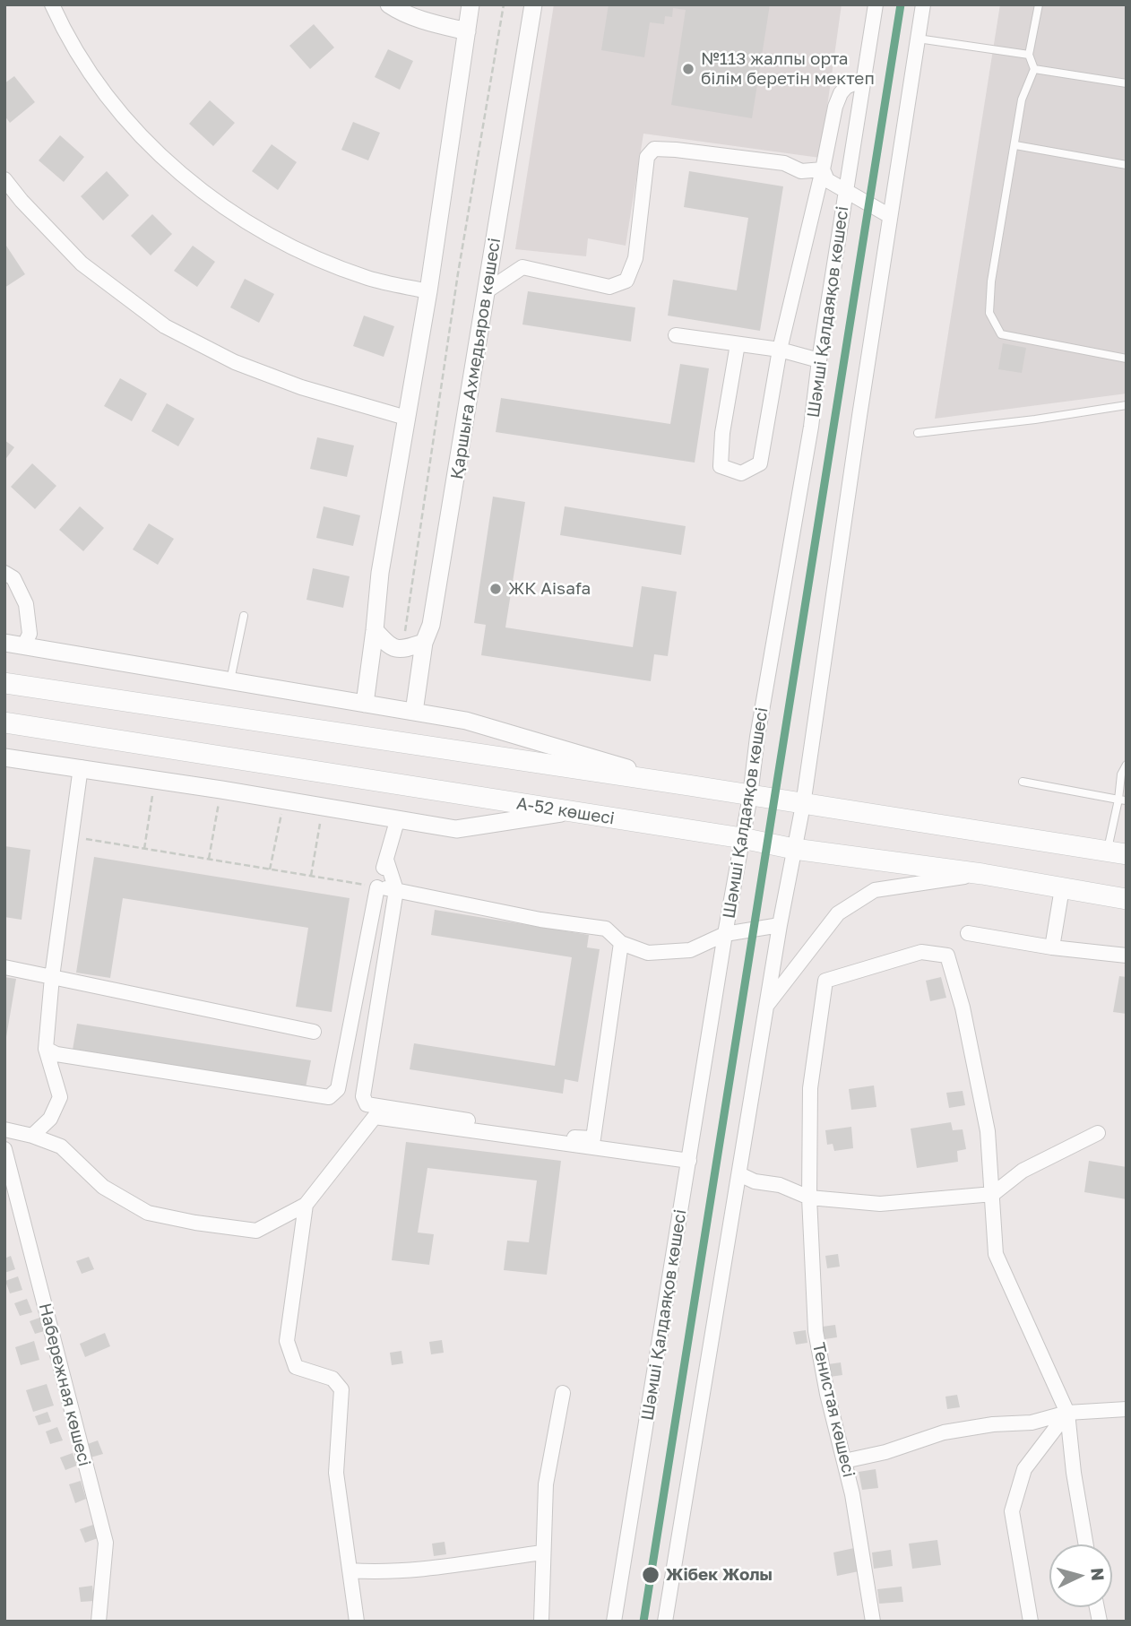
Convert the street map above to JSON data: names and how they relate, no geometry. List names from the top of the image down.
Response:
{
  "streets": {
    "main road": ["А-52 көшесі"],
    "street": [
      "Шәмші Қалдаяқов көшесі",
      "Қаршыға Ахмедьяров көшесі",
      "Набережная көшесі",
      "Тенистая көшесі"
    ]
  },
  "crossings": [
    ["Шәмші Қалдаяқов көшесі", "А-52 көшесі"]
  ],
  "places": ["№113 жалпы орта білім беретін мектеп", "ЖК Aisafa", "Жібек Жолы"],
  "north": "right"
}
